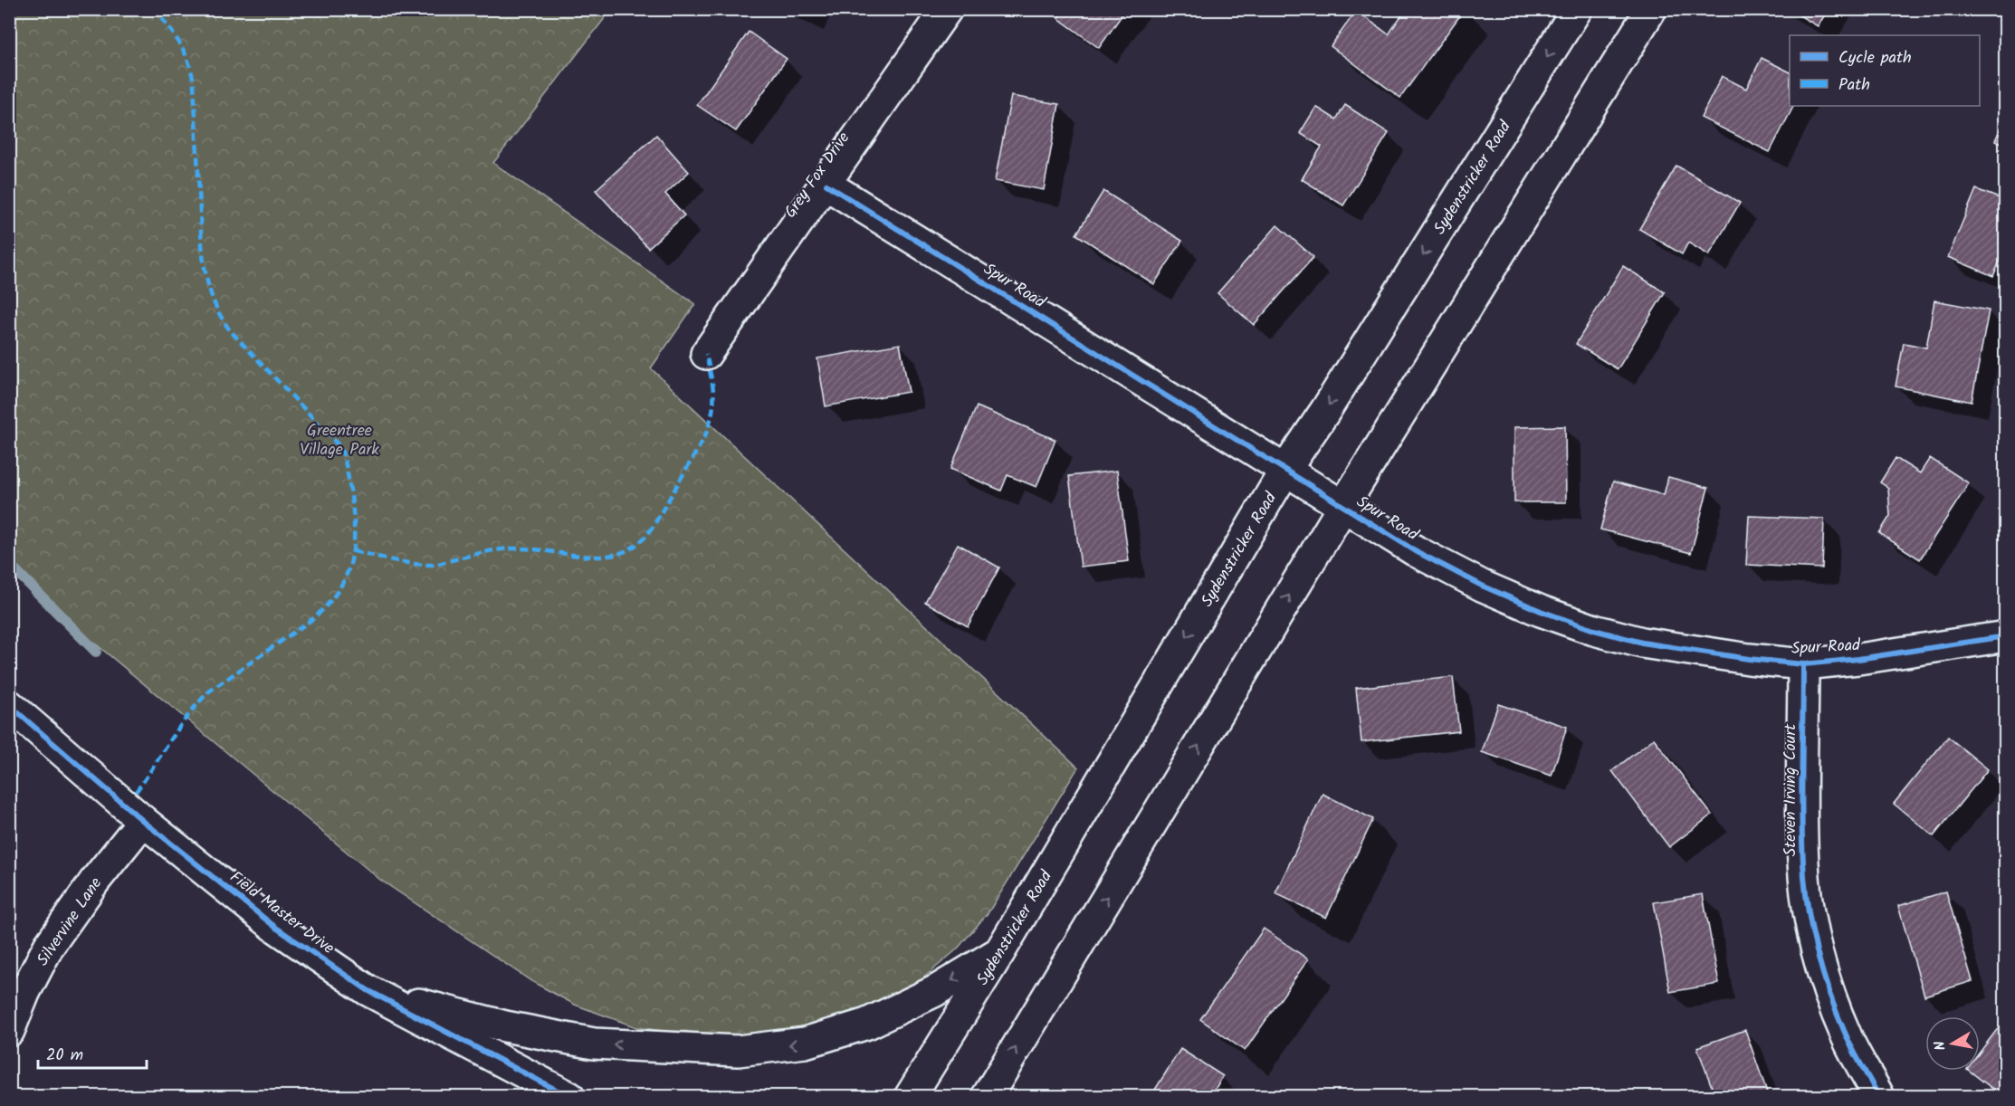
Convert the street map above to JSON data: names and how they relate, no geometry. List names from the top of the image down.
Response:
{
  "streets": {
    "main road": [
      "Grey Fox Drive",
      "Sydenstricker Road",
      "Spur Road",
      "Steven Irving Court",
      "Field Master Drive",
      "Silvervine Lane"
    ]
  },
  "crossings": [
    ["Grey Fox Drive", "Spur Road"],
    ["Sydenstricker Road", "Spur Road"],
    ["Spur Road", "Steven Irving Court"],
    ["Field Master Drive", "Silvervine Lane"]
  ],
  "parks": ["Greentree Village Park"],
  "legend": ["Cycle path", "Path"],
  "scale_bar": "20 m",
  "north": "left"
}
